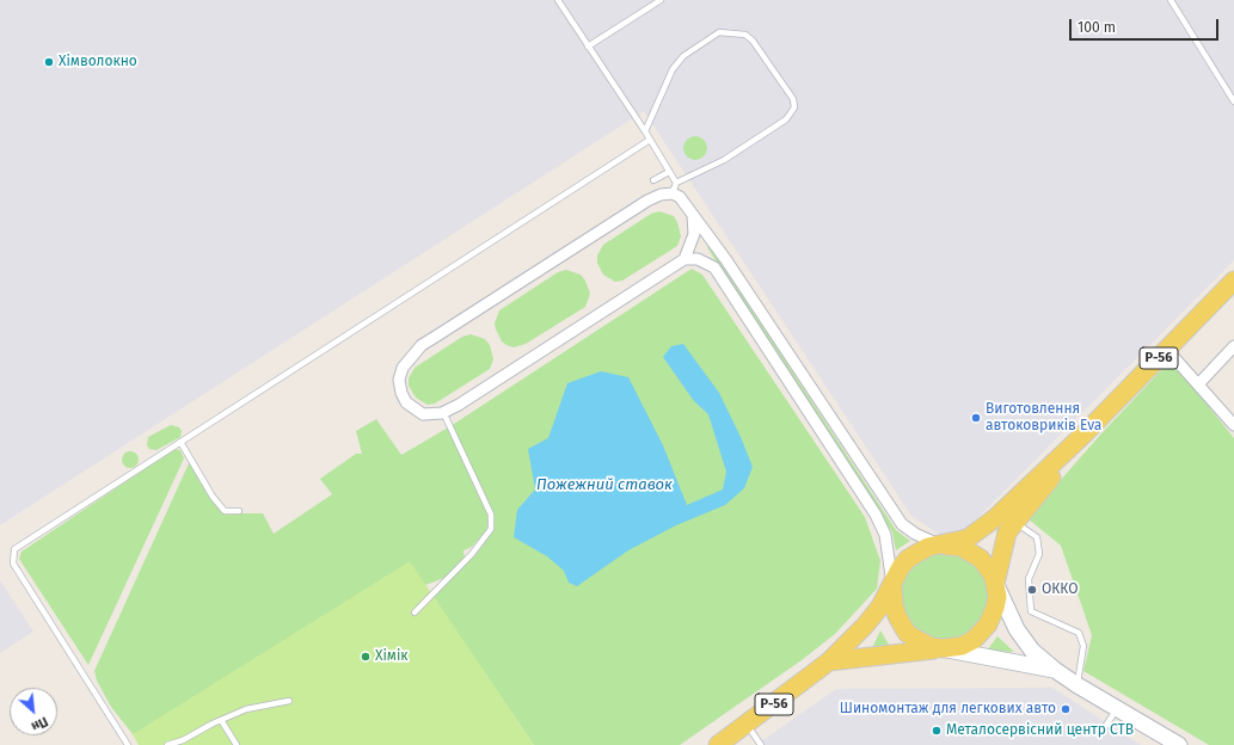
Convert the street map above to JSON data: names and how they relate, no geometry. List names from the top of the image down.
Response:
{
  "streets": {
    "main road": ["Р-56"]
  },
  "water": ["Пожежний ставок"],
  "places": [
    "Хімволокно",
    "Виготовлення автоковриків Eva",
    "ОККО",
    "Хімік",
    "Шиномонтаж для легкових авто",
    "Металосервісний центр СТВ"
  ],
  "scale_bar": "100 m",
  "north": "bottom right"
}
